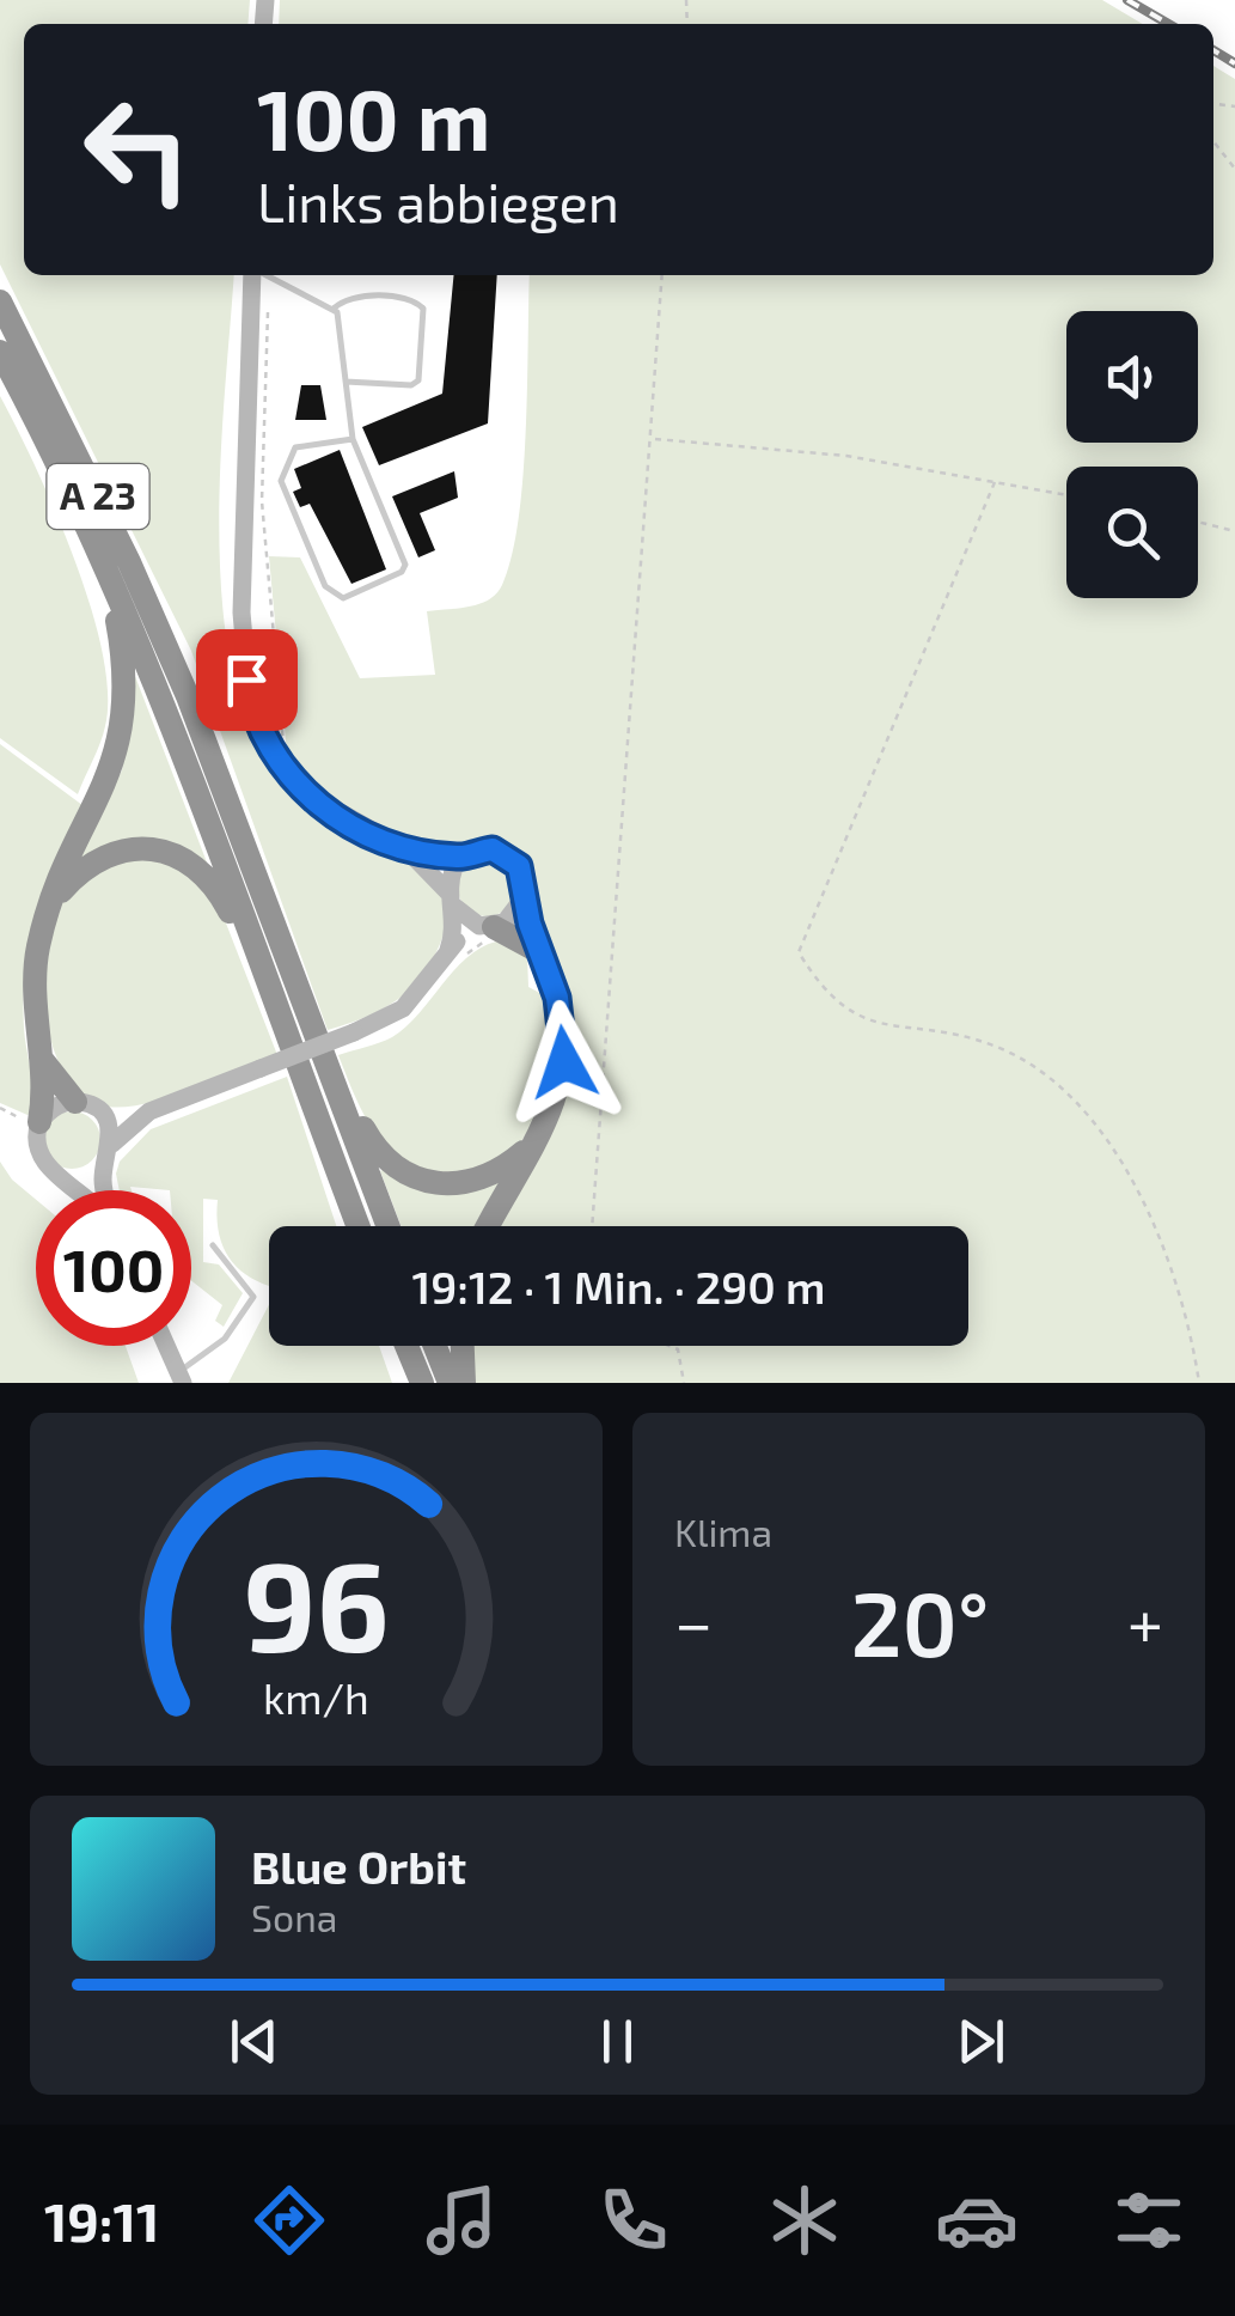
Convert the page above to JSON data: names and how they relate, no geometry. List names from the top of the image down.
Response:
{
  "streets": {
    "highway": ["A 23"]
  },
  "page": {
    "turn": ["100 m", "Links abbiegen"],
    "limit": "100",
    "trip": "19:12 · 1 Min. · 290 m",
    "tile": "Klima",
    "heat": ["−", "20°", "+"],
    "song": ["Blue Orbit", "Sona"],
    "tabs": "19:11",
    "gauge": ["96", "km/h"]
  }
}
